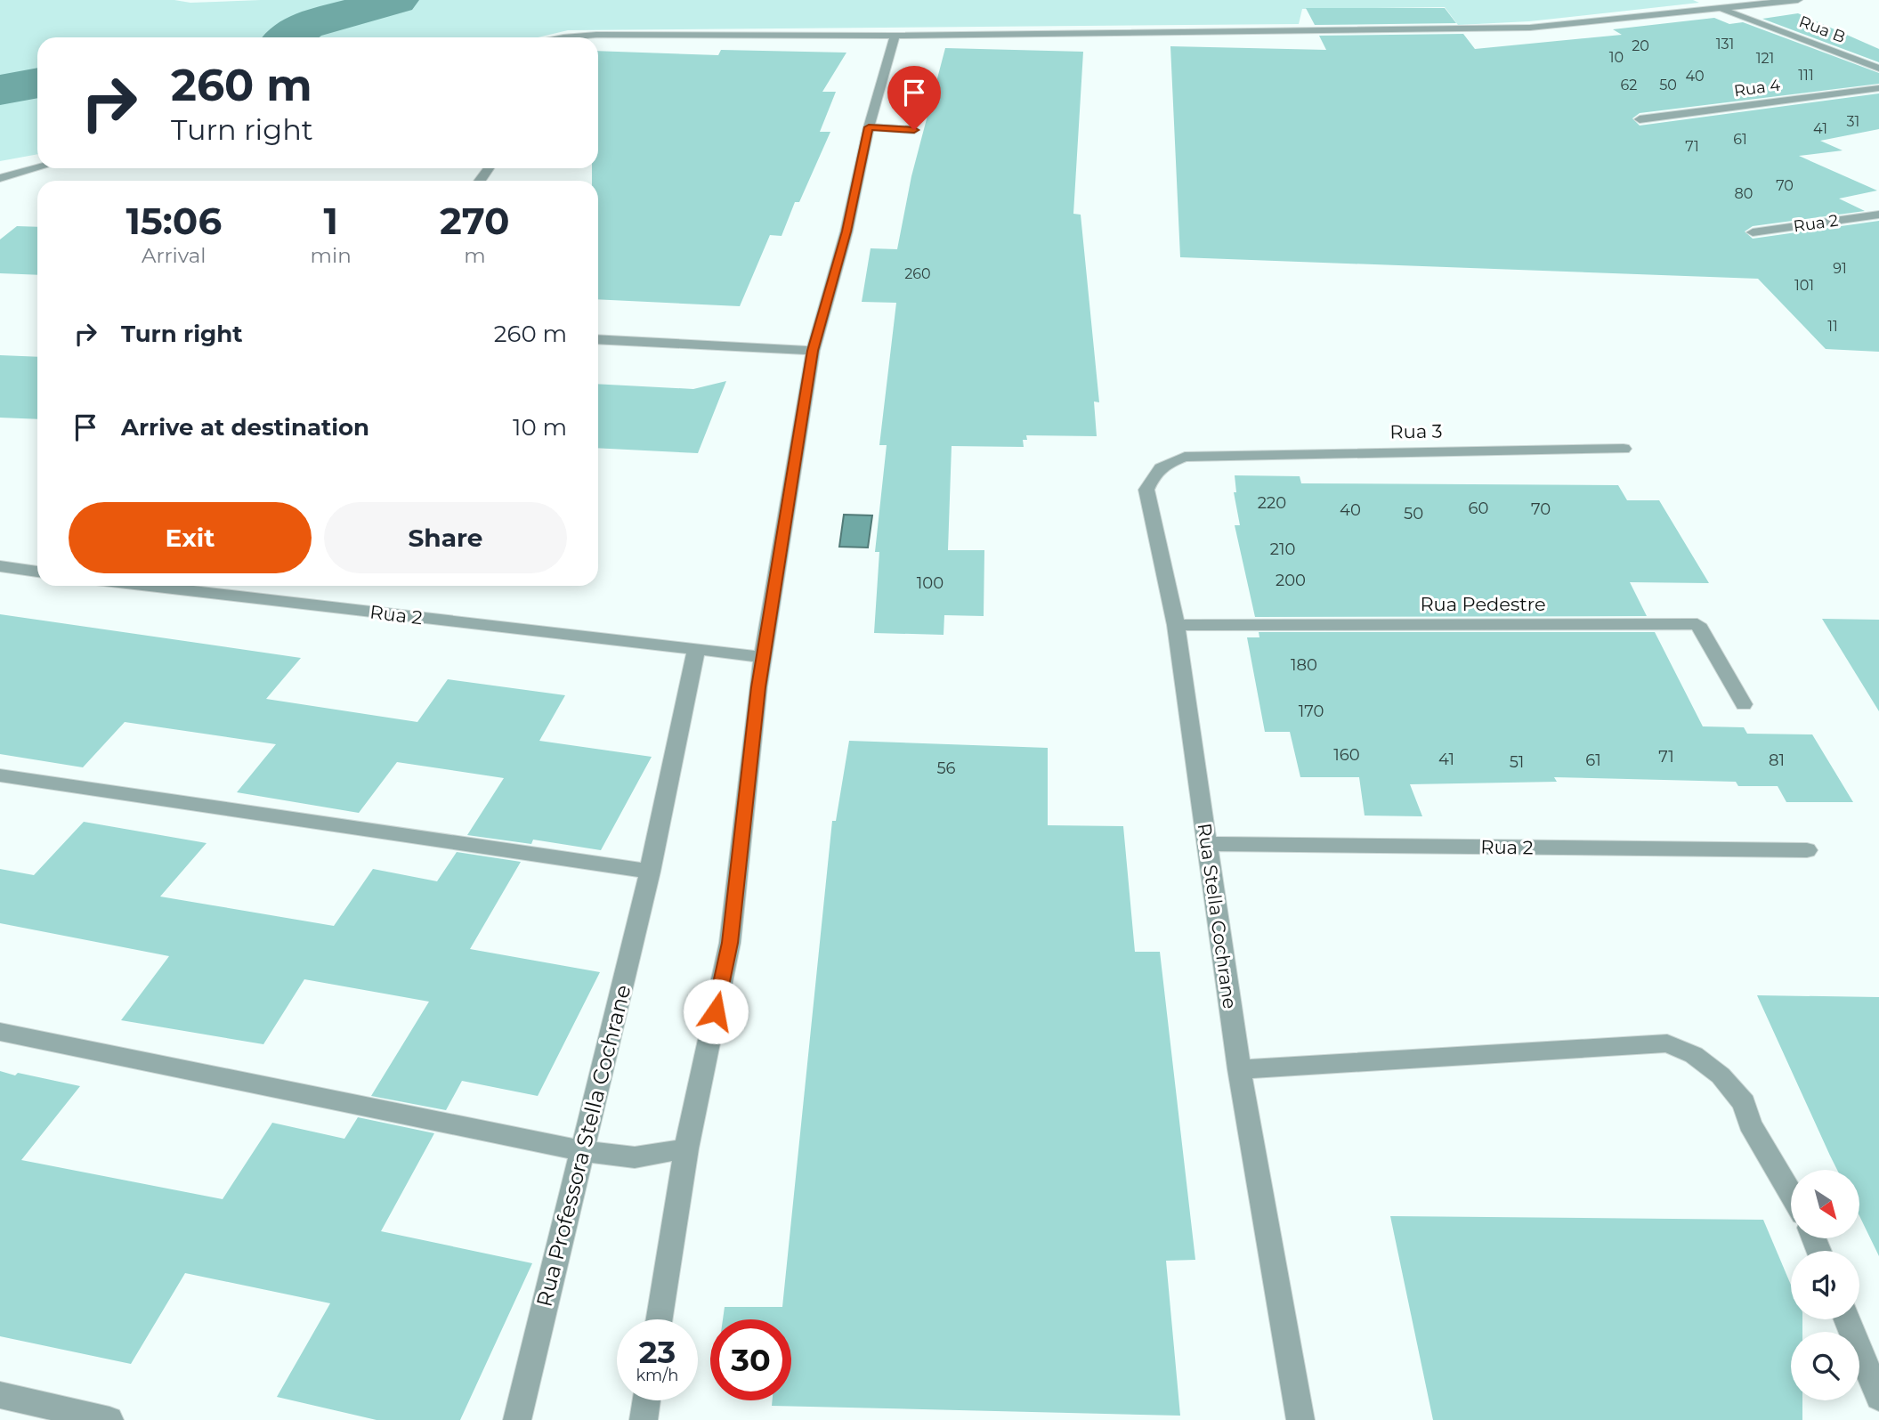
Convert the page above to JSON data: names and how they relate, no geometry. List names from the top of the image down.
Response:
{
  "streets": {
    "street": [
      "Rua B",
      "Rua 4",
      "Rua 2",
      "Rua 3",
      "Rua Pedestre",
      "Rua Stella Cochrane",
      "Rua Professora Stella Cochrane"
    ]
  },
  "crossings": [
    ["Rua 2", "Rua Stella Cochrane"],
    ["Rua 3", "Rua Stella Cochrane"],
    ["Rua Pedestre", "Rua Stella Cochrane"]
  ],
  "house_numbers": [
    "131",
    "20",
    "10",
    "121",
    "111",
    "40",
    "62",
    "50",
    "31",
    "41",
    "61",
    "71",
    "70",
    "80",
    "91",
    "260",
    "101",
    "11",
    "220",
    "60",
    "70",
    "40",
    "50",
    "210",
    "200",
    "100",
    "180",
    "170",
    "160",
    "71",
    "41",
    "61",
    "81",
    "51",
    "56"
  ],
  "north": "bottom right",
  "page": {
    "turn": ["260 m", "Turn right"],
    "eta": [
      "15:06",
      "Arrival",
      "1",
      "min",
      "270",
      "m"
    ],
    "list": [
      {
        "name": "Turn right",
        "value": "260 m"
      },
      {
        "name": "Arrive at destination",
        "value": "10 m"
      }
    ],
    "buttons": ["Exit", "Share"],
    "speed": "23 km/h",
    "limit": "30"
  }
}
